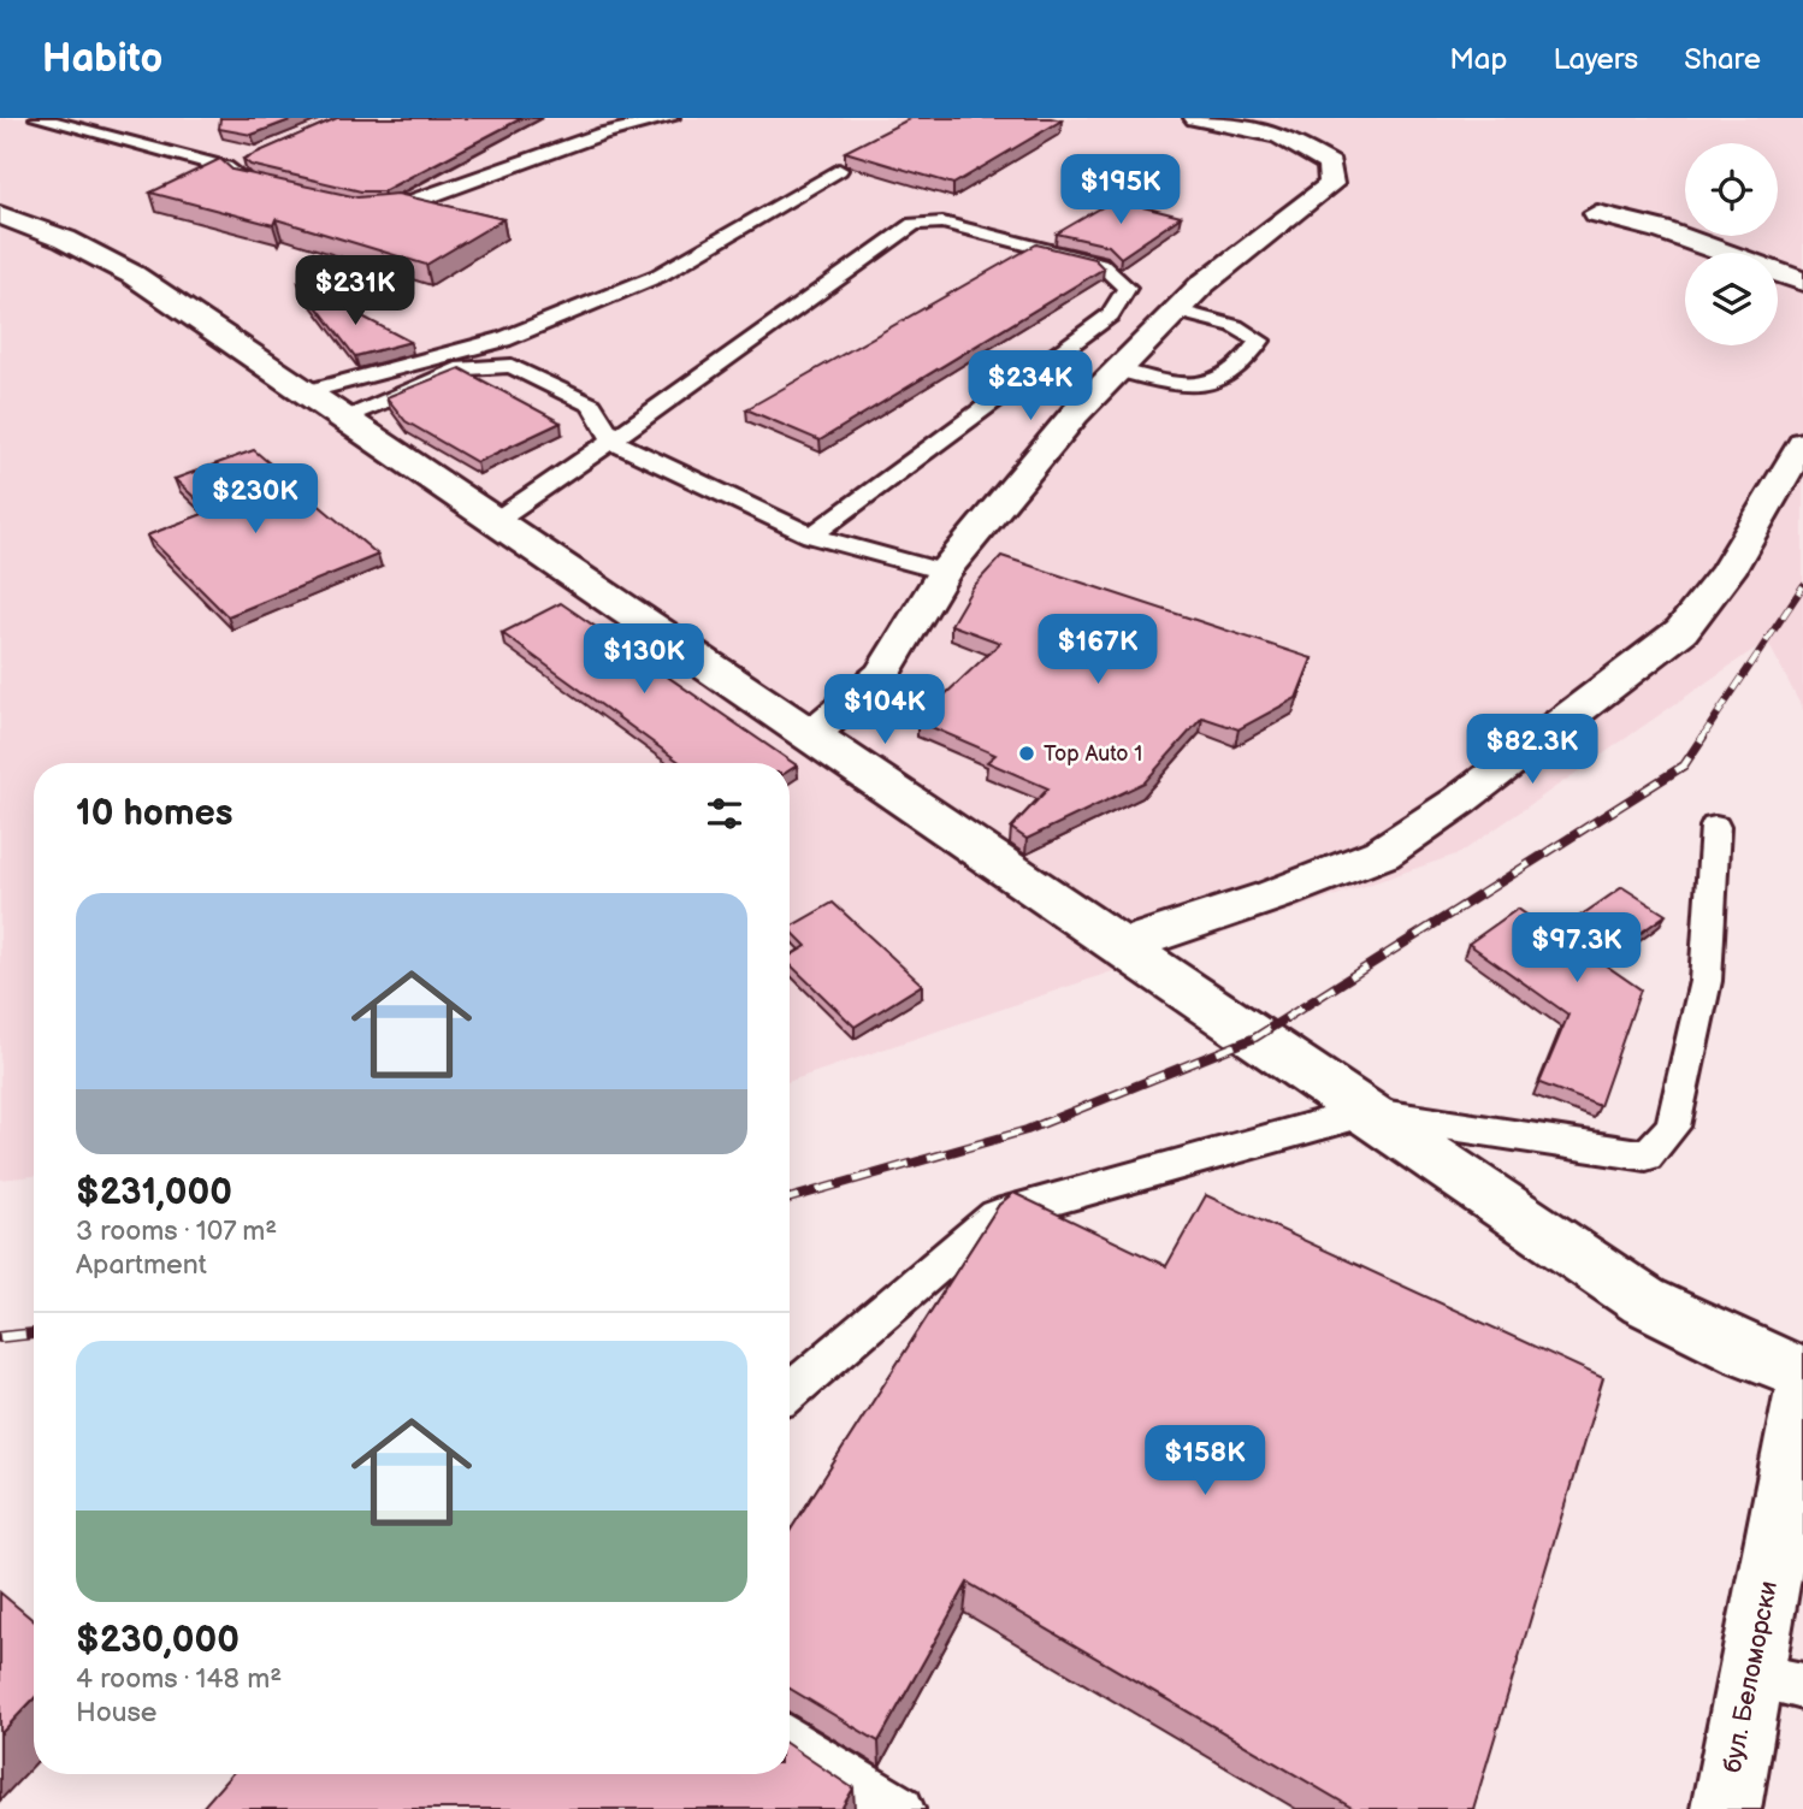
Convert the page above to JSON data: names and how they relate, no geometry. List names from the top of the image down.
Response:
{
  "streets": {
    "street": ["бул. Беломорски"]
  },
  "places": ["Top Auto 1"],
  "page": {
    "header": "Habito",
    "nav": ["Map", "Layers", "Share"],
    "price": [
      "$195K",
      "$231K",
      "$234K",
      "$230K",
      "$167K",
      "$130K",
      "$104K",
      "$82.3K",
      "$97.3K",
      "$158K"
    ],
    "heading": "10 homes",
    "list": [
      {
        "name": "$231,000",
        "note": "3 rooms · 107 m² · Apartment"
      },
      {
        "name": "$230,000",
        "note": "4 rooms · 148 m² · House"
      }
    ]
  }
}
